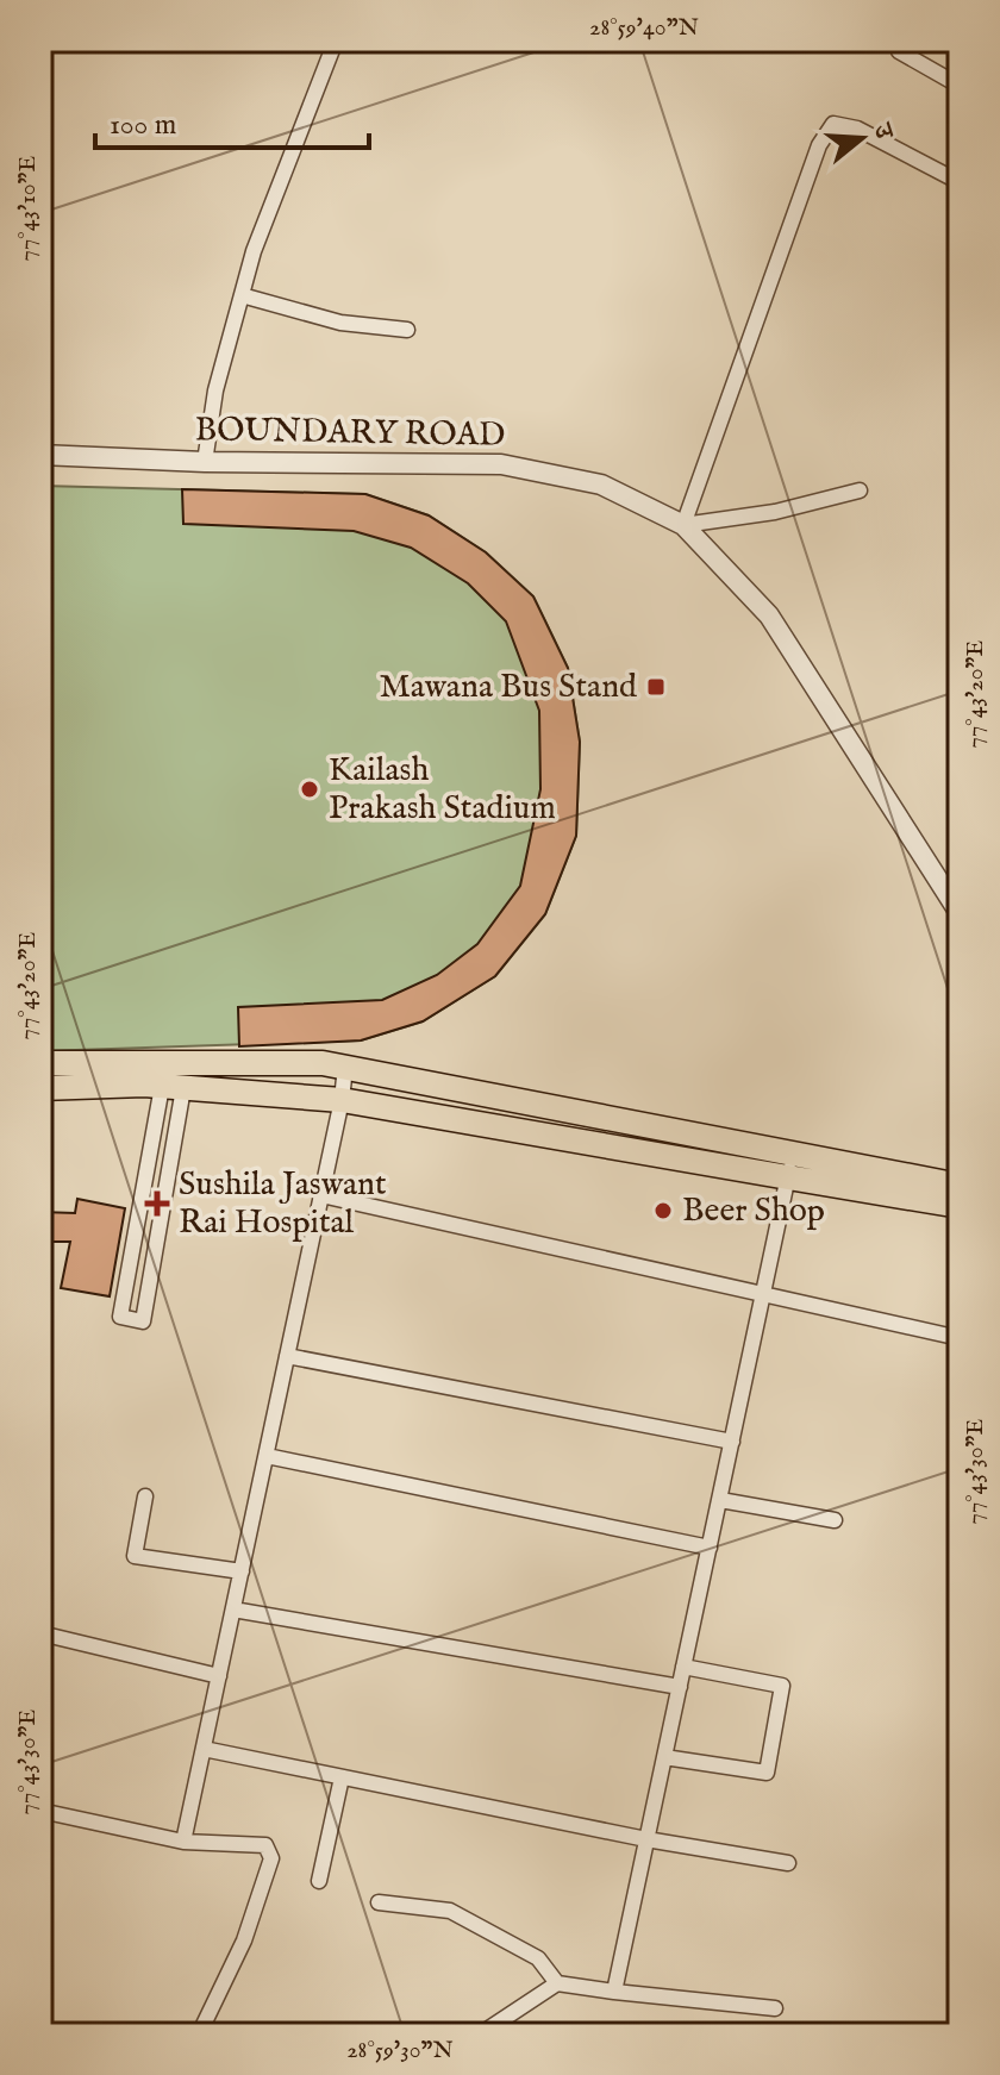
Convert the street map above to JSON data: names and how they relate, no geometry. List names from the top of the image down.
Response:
{
  "streets": {
    "street": ["BOUNDARY ROAD"]
  },
  "places": {
    "transit": ["Mawana Bus Stand"],
    "other": ["Kailash Prakash Stadium", "Beer Shop"],
    "health": ["Sushila Jaswant Rai Hospital"]
  },
  "scale_bar": "100 m",
  "north": "right",
  "coordinates": [
    "28°59'40\"N",
    "77°43'10\"E",
    "77°43'20\"E",
    "77°43'30\"E",
    "28°59'30\"N"
  ]
}
